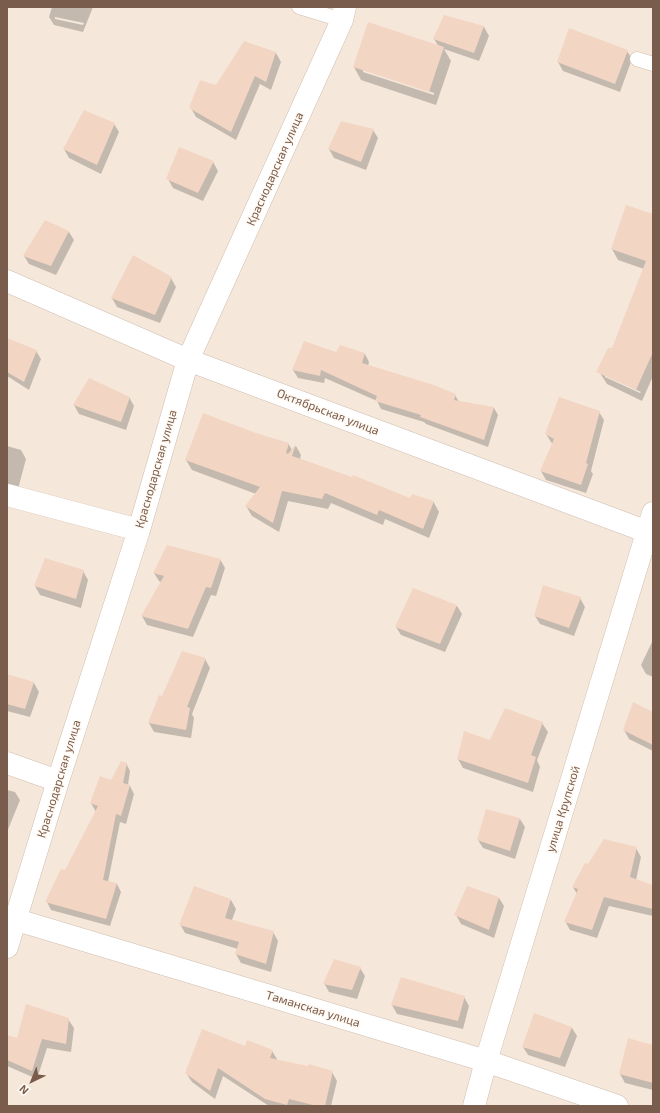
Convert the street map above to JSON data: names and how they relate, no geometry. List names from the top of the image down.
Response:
{
  "streets": {
    "street": [
      "Краснодарская улица",
      "Октябрьская улица",
      "улица Крупской",
      "Таманская улица"
    ]
  },
  "crossings": [
    ["Краснодарская улица", "Октябрьская улица"],
    ["Краснодарская улица", "Таманская улица"],
    ["Октябрьская улица", "улица Крупской"],
    ["улица Крупской", "Таманская улица"]
  ],
  "north": "bottom left"
}
